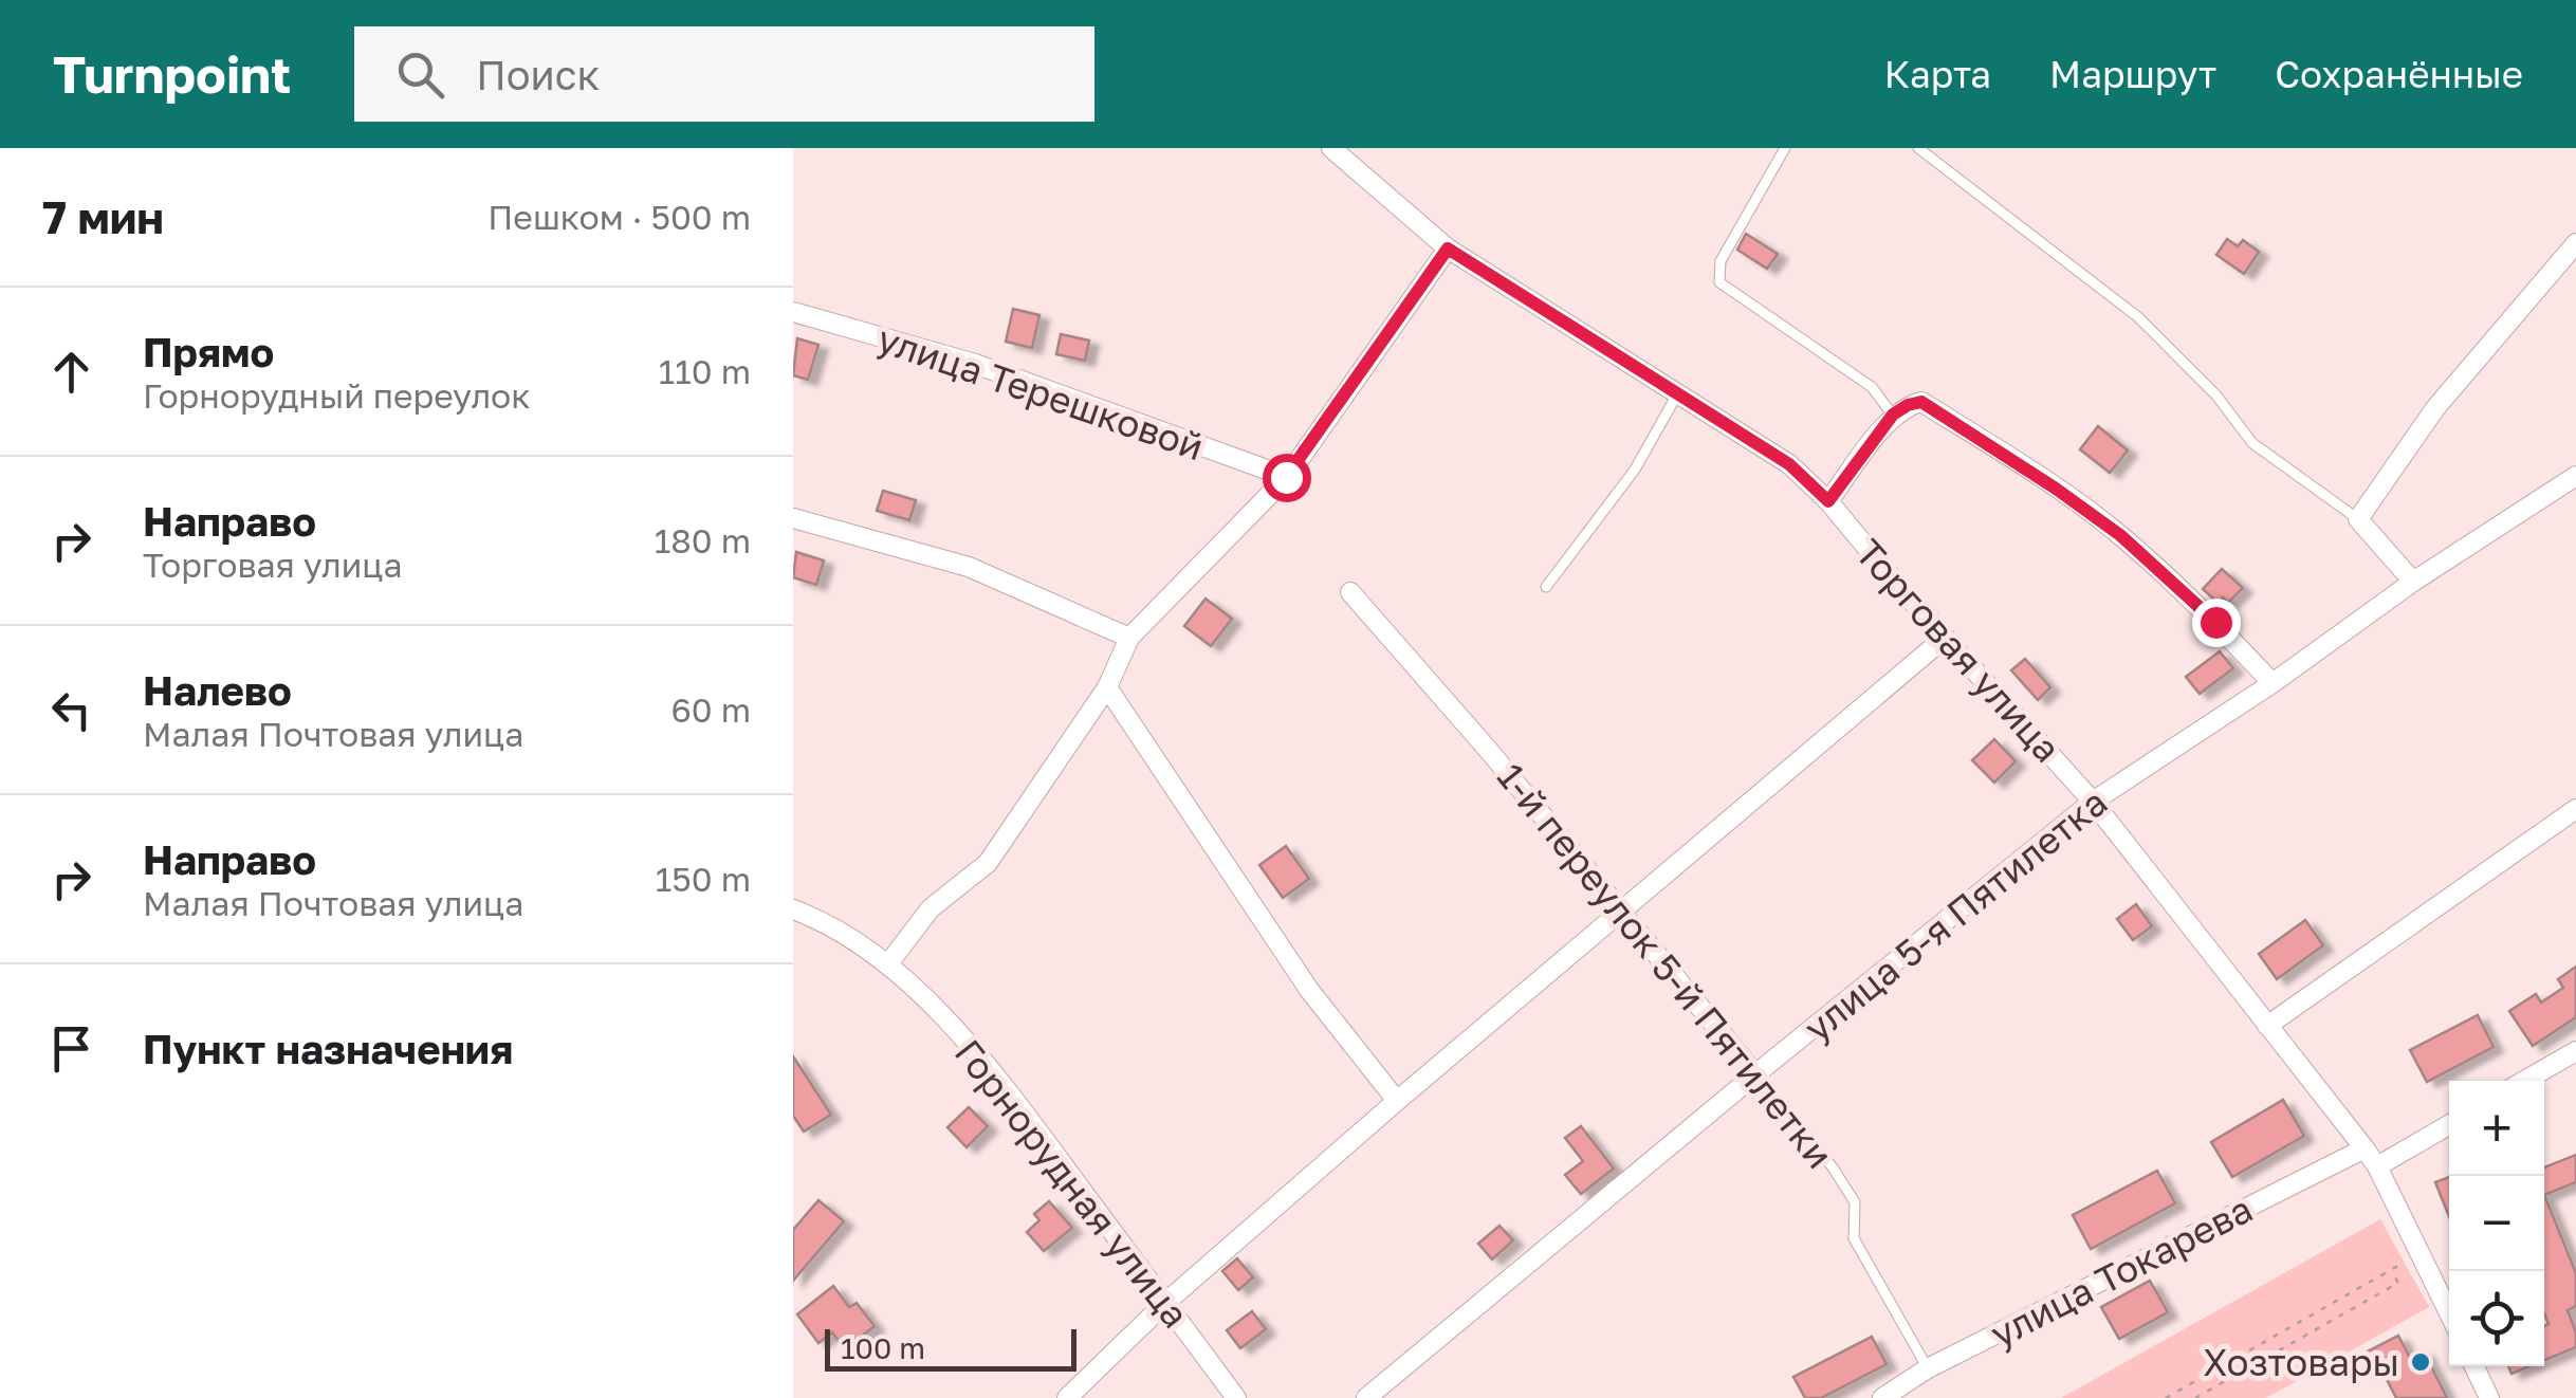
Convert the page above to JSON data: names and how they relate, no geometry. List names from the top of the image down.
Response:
{
  "streets": {
    "street": [
      "улица Терешковой",
      "Торговая улица",
      "улица 5-я Пятилетка",
      "1-й переулок 5-й Пятилетки",
      "Горнорудная улица",
      "улица Токарева"
    ]
  },
  "crossings": [
    ["Торговая улица", "улица 5-я Пятилетка"],
    ["Торговая улица", "улица Токарева"],
    ["улица 5-я Пятилетка", "1-й переулок 5-й Пятилетки"],
    ["1-й переулок 5-й Пятилетки", "улица Токарева"]
  ],
  "places": ["Хозтовары"],
  "scale_bar": "100 m",
  "page": {
    "header": "Turnpoint",
    "search": "Поиск",
    "nav": ["Карта", "Маршрут", "Сохранённые"],
    "heading": ["7 мин", "Пешком · 500 m"],
    "list": [
      ["Прямо", "Горнорудный переулок", "110 m"],
      ["Направо", "Торговая улица", "180 m"],
      ["Налево", "Малая Почтовая улица", "60 m"],
      ["Направо", "Малая Почтовая улица", "150 m"],
      "Пункт назначения"
    ],
    "map_buttons": ["+", "−"],
    "scale": "100 m"
  }
}
